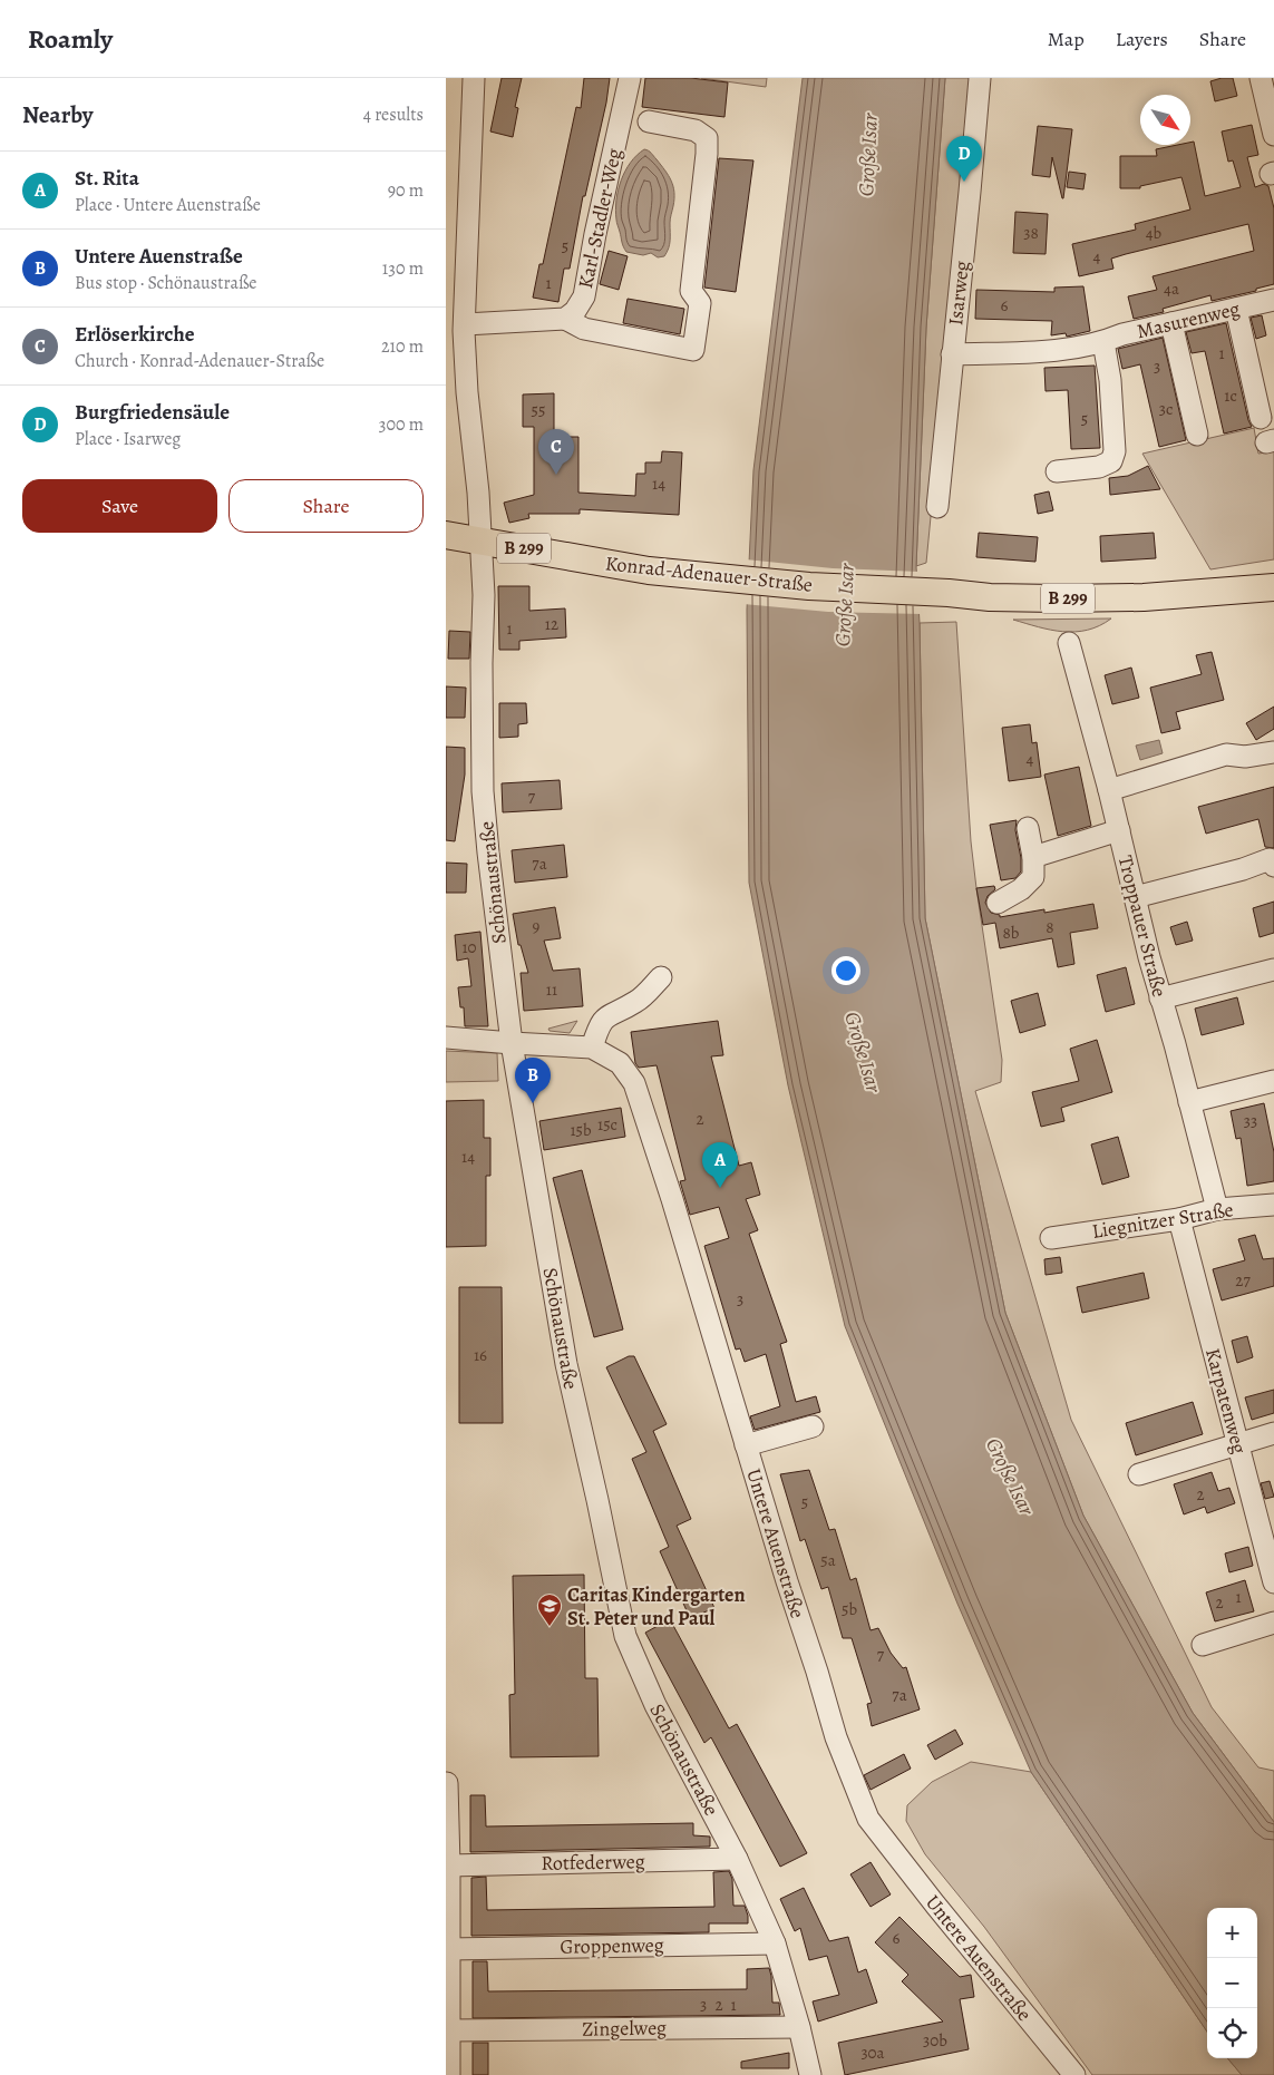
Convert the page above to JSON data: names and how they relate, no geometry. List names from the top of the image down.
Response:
{
  "streets": {
    "main road": ["B 299", "Konrad-Adenauer-Straße"],
    "street": [
      "Karl-Stadler-Weg",
      "Isarweg",
      "Masurenweg",
      "Schönaustraße",
      "Troppauer Straße",
      "Liegnitzer Straße",
      "Karpatenweg",
      "Untere Auenstraße",
      "Rotfederweg",
      "Groppenweg",
      "Zingelweg"
    ]
  },
  "crossings": [
    ["Isarweg", "Masurenweg"],
    ["Konrad-Adenauer-Straße", "Schönaustraße"],
    ["Schönaustraße", "Untere Auenstraße"],
    ["Schönaustraße", "Rotfederweg"],
    ["Schönaustraße", "Groppenweg"],
    ["Schönaustraße", "Zingelweg"],
    ["Troppauer Straße", "Liegnitzer Straße"],
    ["Liegnitzer Straße", "Karpatenweg"]
  ],
  "water": ["Große Isar"],
  "places": {
    "school or university": ["Caritas Kindergarten St. Peter und Paul"]
  },
  "house_numbers": [
    "38",
    "4b",
    "5",
    "4",
    "1",
    "4a",
    "6",
    "1",
    "3",
    "1c",
    "3c",
    "55",
    "5",
    "14",
    "12",
    "1",
    "4",
    "7",
    "7a",
    "9",
    "8",
    "8b",
    "10",
    "11",
    "2",
    "33",
    "15c",
    "15b",
    "14",
    "27",
    "3",
    "16",
    "2",
    "5",
    "5a",
    "1",
    "2",
    "5b",
    "7",
    "7a",
    "6",
    "3",
    "2",
    "1",
    "30b",
    "30a"
  ],
  "north": "bottom right",
  "page": {
    "header": "Roamly",
    "nav": ["Map", "Layers", "Share"],
    "heading": ["Nearby", "4 results"],
    "pins": [
      "D",
      "C",
      "B",
      "A"
    ],
    "list": [
      {
        "mark": "A",
        "name": "St. Rita",
        "note": "Place · Untere Auenstraße",
        "value": "90 m"
      },
      {
        "mark": "B",
        "name": "Untere Auenstraße",
        "note": "Bus stop · Schönaustraße",
        "value": "130 m"
      },
      {
        "mark": "C",
        "name": "Erlöserkirche",
        "note": "Church · Konrad-Adenauer-Straße",
        "value": "210 m"
      },
      {
        "mark": "D",
        "name": "Burgfriedensäule",
        "note": "Place · Isarweg",
        "value": "300 m"
      }
    ],
    "buttons": ["Save", "Share"],
    "map_buttons": ["+", "−"]
  }
}
